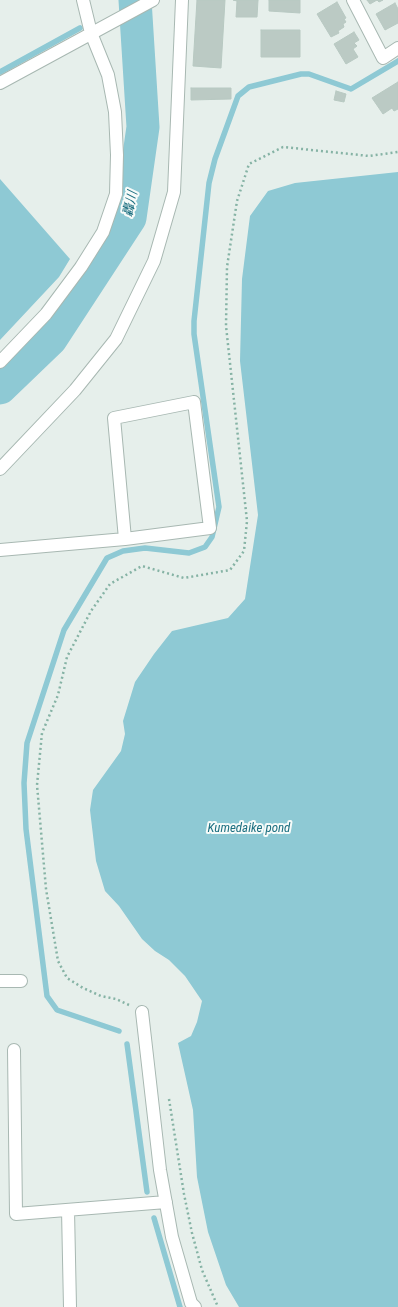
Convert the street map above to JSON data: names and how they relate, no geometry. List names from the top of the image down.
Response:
{
  "water": ["轟川", "Kumedaike pond"]
}
